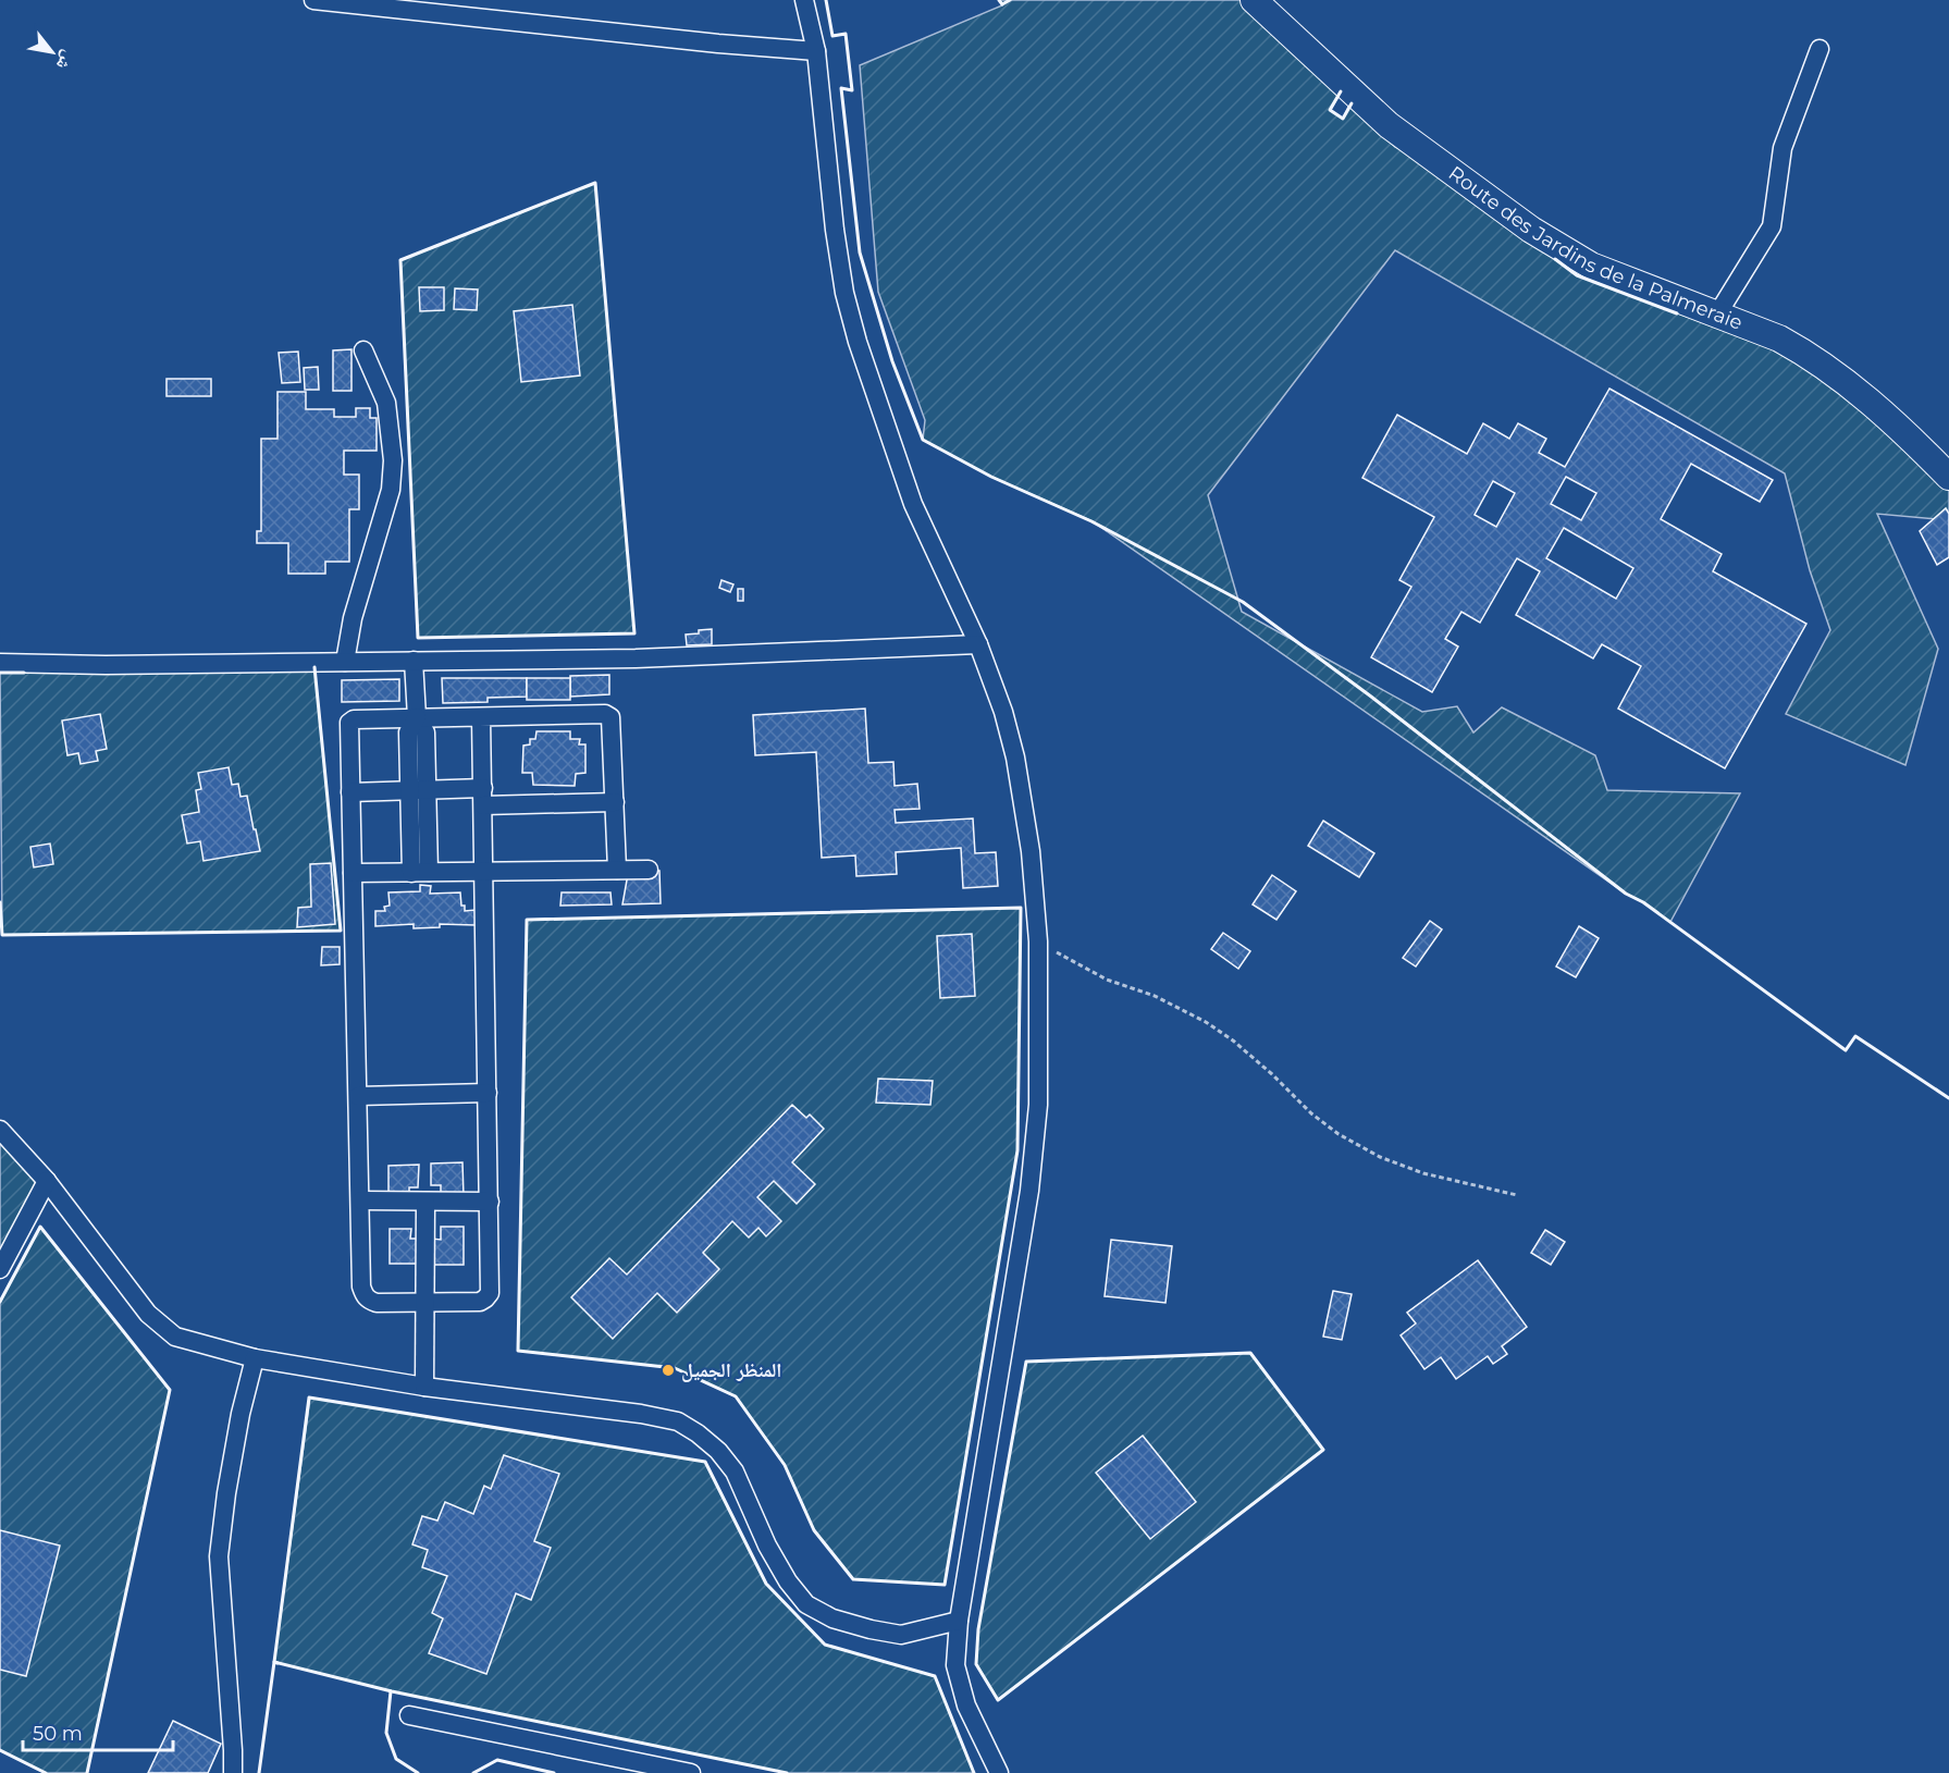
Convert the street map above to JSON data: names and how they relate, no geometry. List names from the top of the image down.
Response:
{
  "streets": {
    "street": ["Route des Jardins de la Palmeraie"]
  },
  "places": ["المنظر الجميل"],
  "scale_bar": "50 m",
  "north": "bottom right"
}
